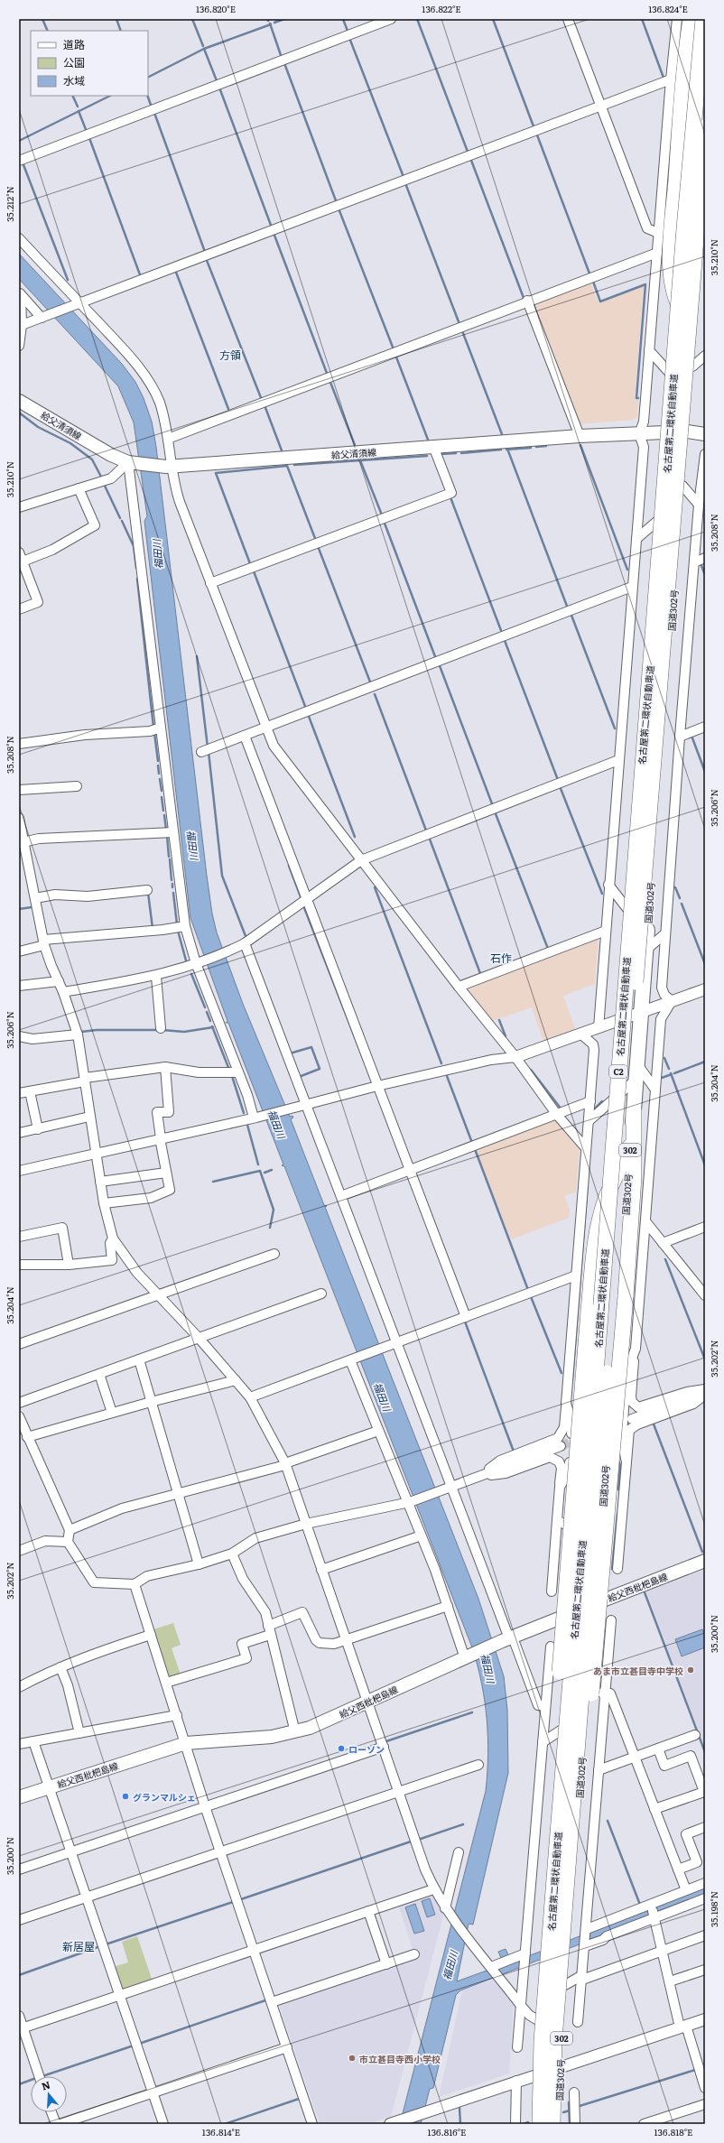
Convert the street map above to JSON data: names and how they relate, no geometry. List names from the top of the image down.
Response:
{
  "streets": {
    "highway": [
      "名古屋第二環状自動車道",
      "国道302号",
      "C2",
      "302"
    ],
    "main road": ["給父清須線", "給父西枇杷島線"]
  },
  "crossings": [
    ["給父清須線", "国道302号"],
    ["国道302号", "給父西枇杷島線"]
  ],
  "districts": ["方領", "石作", "新居屋"],
  "water": ["福田川"],
  "places": [
    "あま市立甚目寺中学校",
    "ローソン",
    "グランマルシェ",
    "市立甚目寺西小学校"
  ],
  "legend": ["道路", "公園", "水域"],
  "north": "top",
  "coordinates": [
    "136.820°E",
    "136.822°E",
    "136.824°E",
    "35.212°N",
    "35.210°N",
    "35.208°N",
    "35.206°N",
    "35.204°N",
    "35.202°N",
    "35.200°N",
    "35.198°N",
    "136.814°E",
    "136.816°E",
    "136.818°E"
  ]
}
